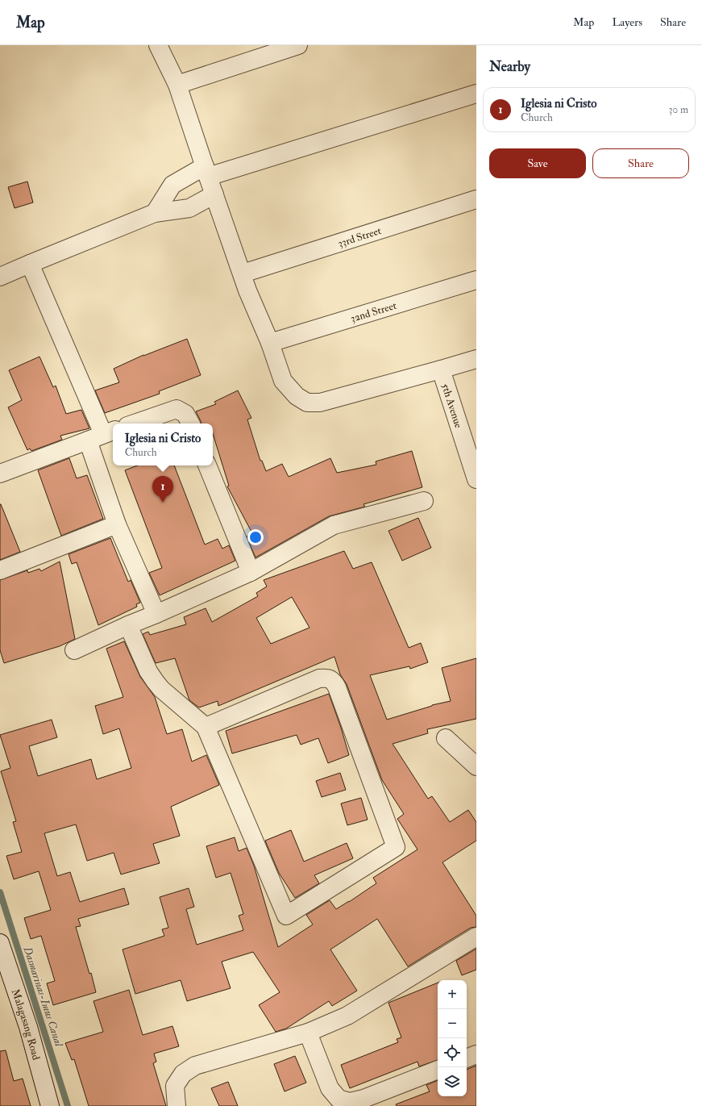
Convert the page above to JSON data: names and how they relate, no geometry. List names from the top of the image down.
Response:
{
  "streets": {
    "street": [
      "33rd Street",
      "32nd Street",
      "5th Avenue",
      "Malagasang Road"
    ]
  },
  "water": ["Dasmarinas-Imus Canal"],
  "page": {
    "header": "Map",
    "nav": ["Map", "Layers", "Share"],
    "heading": "Nearby",
    "list": [
      {
        "mark": "1",
        "name": "Iglesia ni Cristo",
        "note": "Church",
        "value": "30 m"
      }
    ],
    "buttons": ["Save", "Share"],
    "popup": ["Iglesia ni Cristo", "Church"],
    "pins": "1",
    "map_buttons": ["+", "−"]
  }
}
